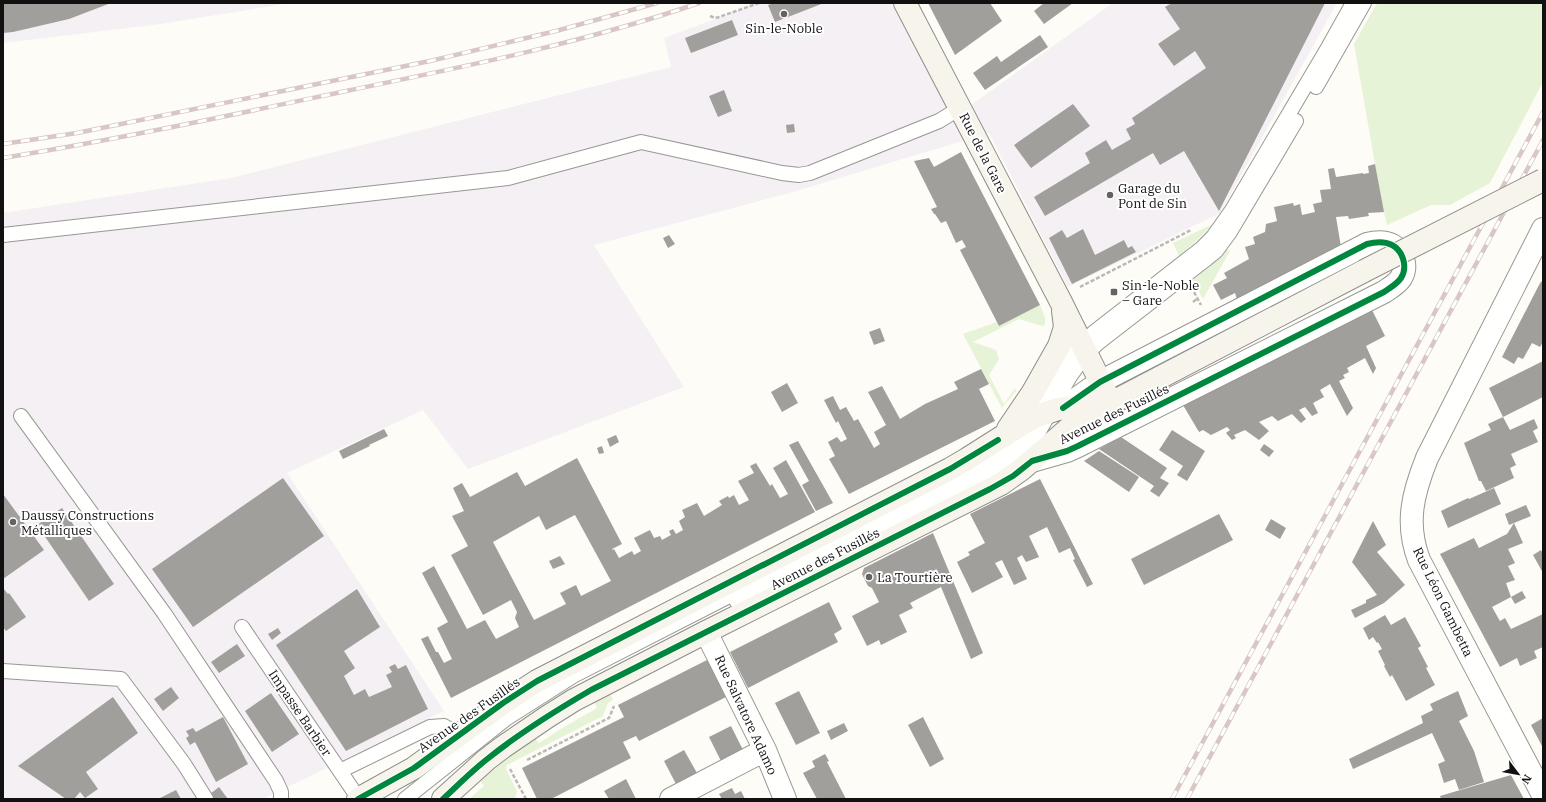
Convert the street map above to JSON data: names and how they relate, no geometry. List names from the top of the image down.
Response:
{
  "streets": {
    "main road": ["Rue de la Gare", "Avenue des Fusillés"],
    "street": ["Rue Léon Gambetta", "Rue Salvatore Adamo"],
    "lane": ["Impasse Barbier"]
  },
  "crossings": [
    ["Rue de la Gare", "Avenue des Fusillés"],
    ["Avenue des Fusillés", "Impasse Barbier"],
    ["Avenue des Fusillés", "Rue Salvatore Adamo"]
  ],
  "places": {
    "other": [
      "Sin-le-Noble",
      "Garage du Pont de Sin",
      "Daussy Constructions Métalliques",
      "La Tourtière"
    ],
    "transit": ["Sin-le-Noble – Gare"]
  },
  "north": "bottom right"
}
